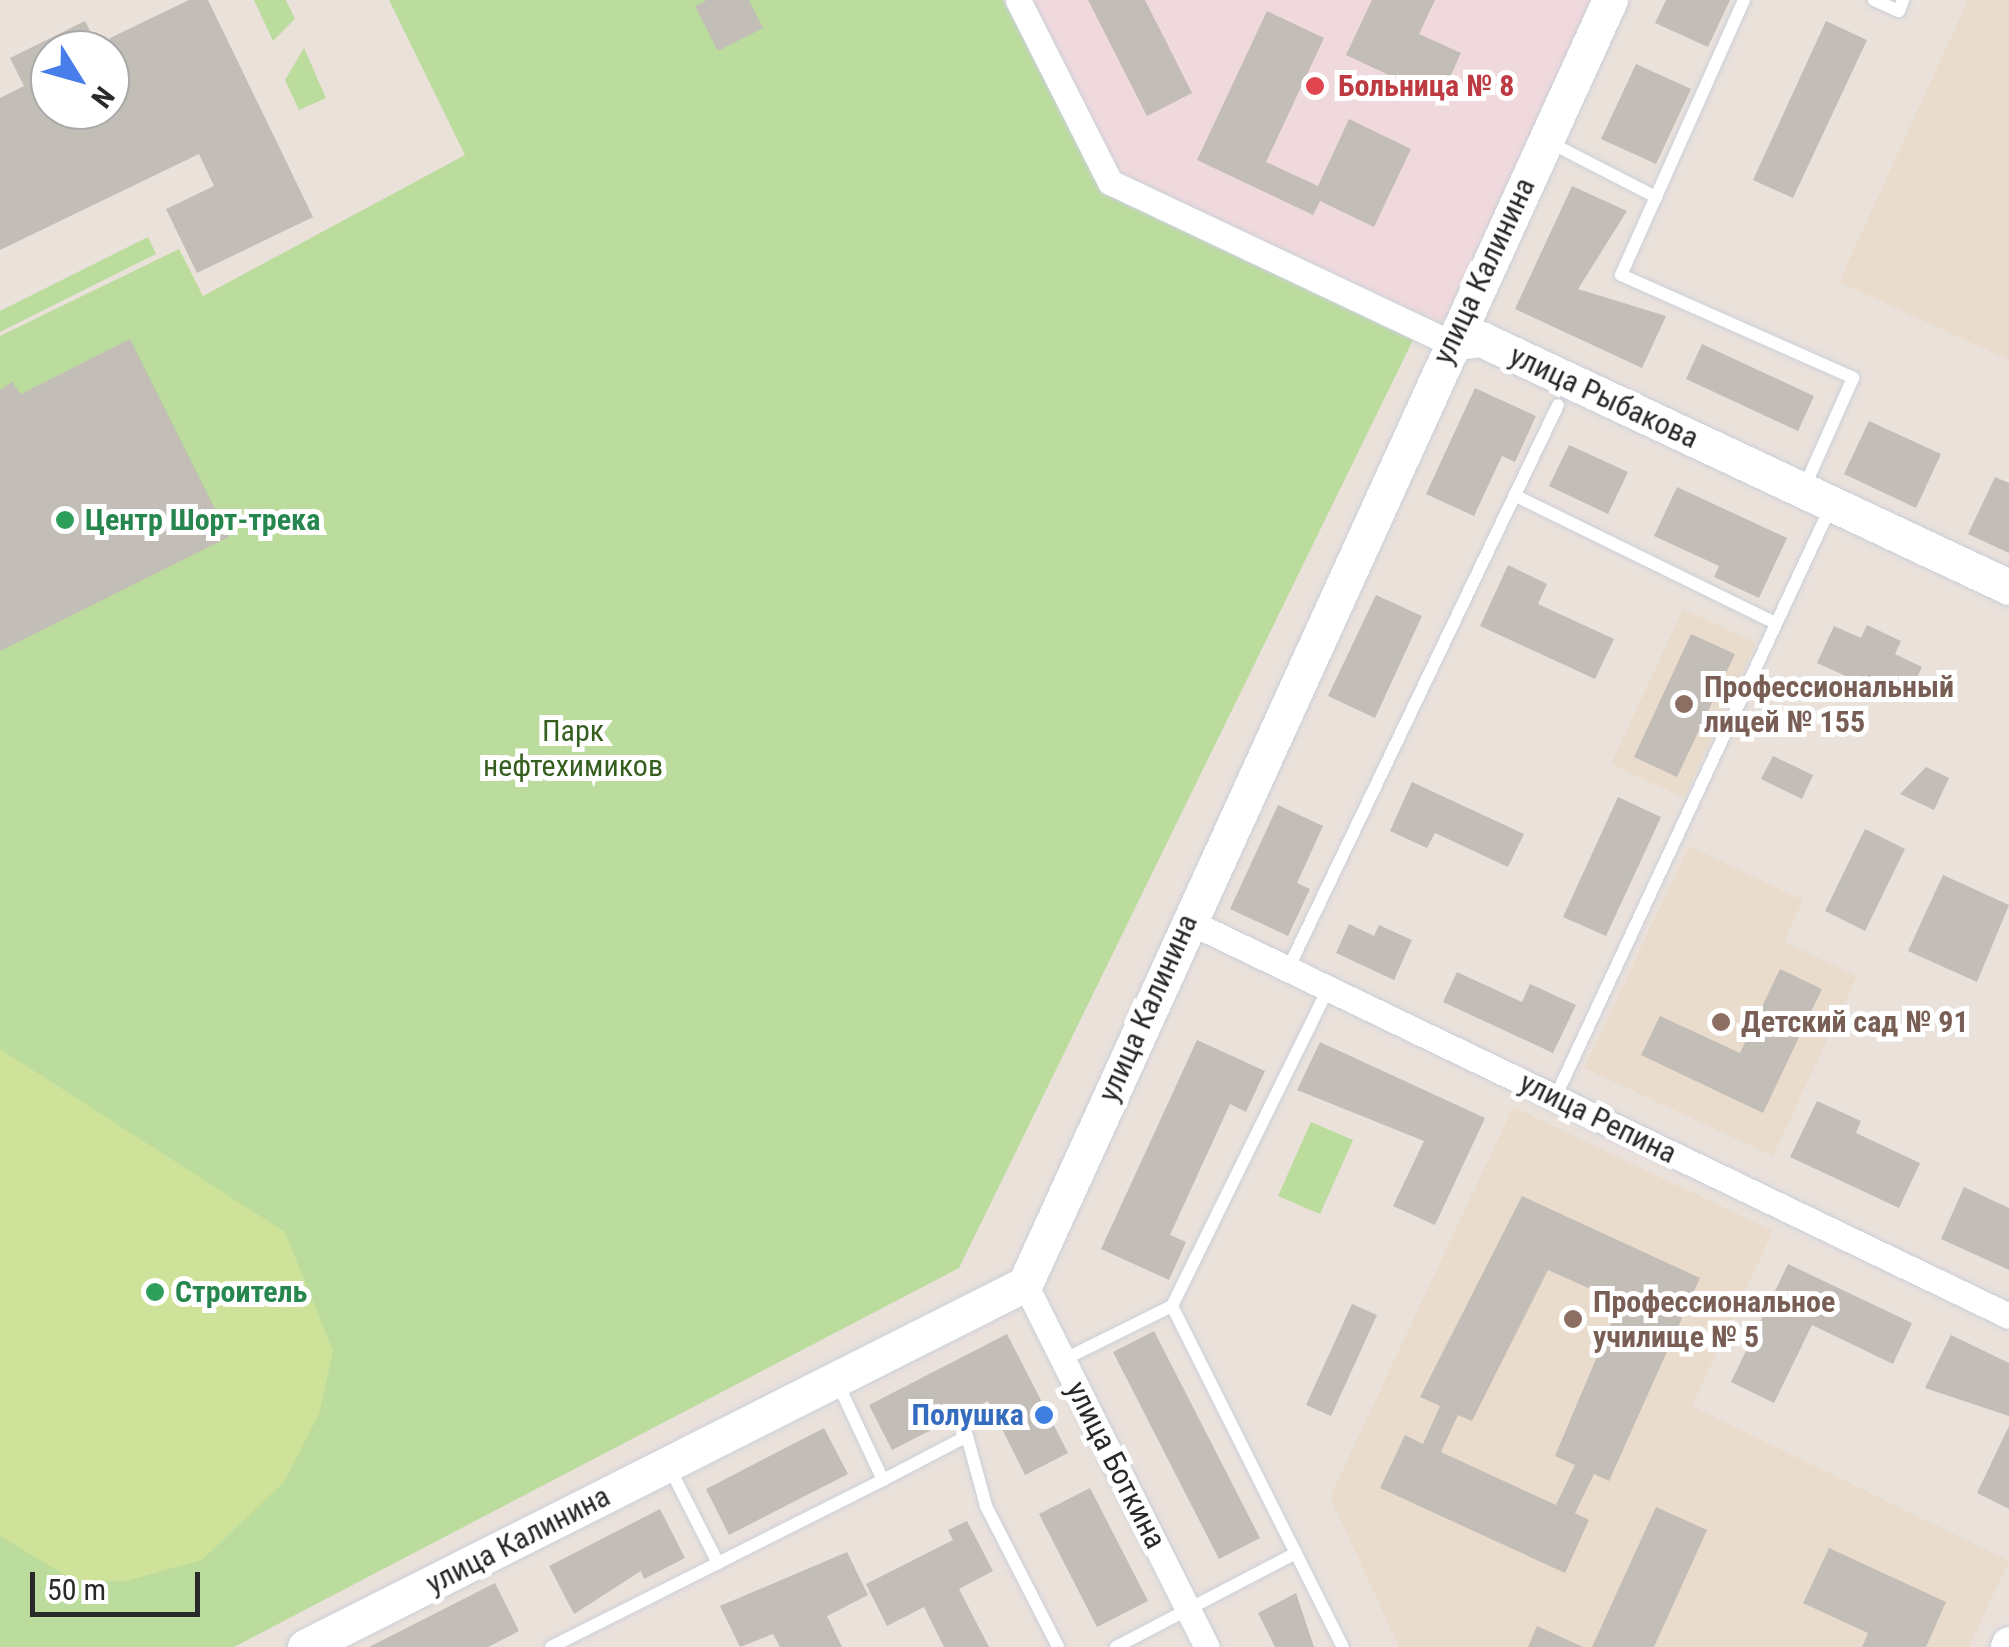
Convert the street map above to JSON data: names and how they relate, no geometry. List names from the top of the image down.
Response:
{
  "streets": {
    "street": [
      "улица Калинина",
      "улица Рыбакова",
      "улица Репина",
      "улица Боткина"
    ]
  },
  "crossings": [
    ["улица Калинина", "улица Рыбакова"],
    ["улица Калинина", "улица Репина"],
    ["улица Калинина", "улица Боткина"]
  ],
  "parks": ["Парк нефтехимиков"],
  "places": [
    "Больница № 8",
    "Центр Шорт-трека",
    "Профессиональный лицей № 155",
    "Детский сад № 91",
    "Строитель",
    "Профессиональное училище № 5",
    "Полушка"
  ],
  "scale_bar": "50 m",
  "north": "bottom right"
}
